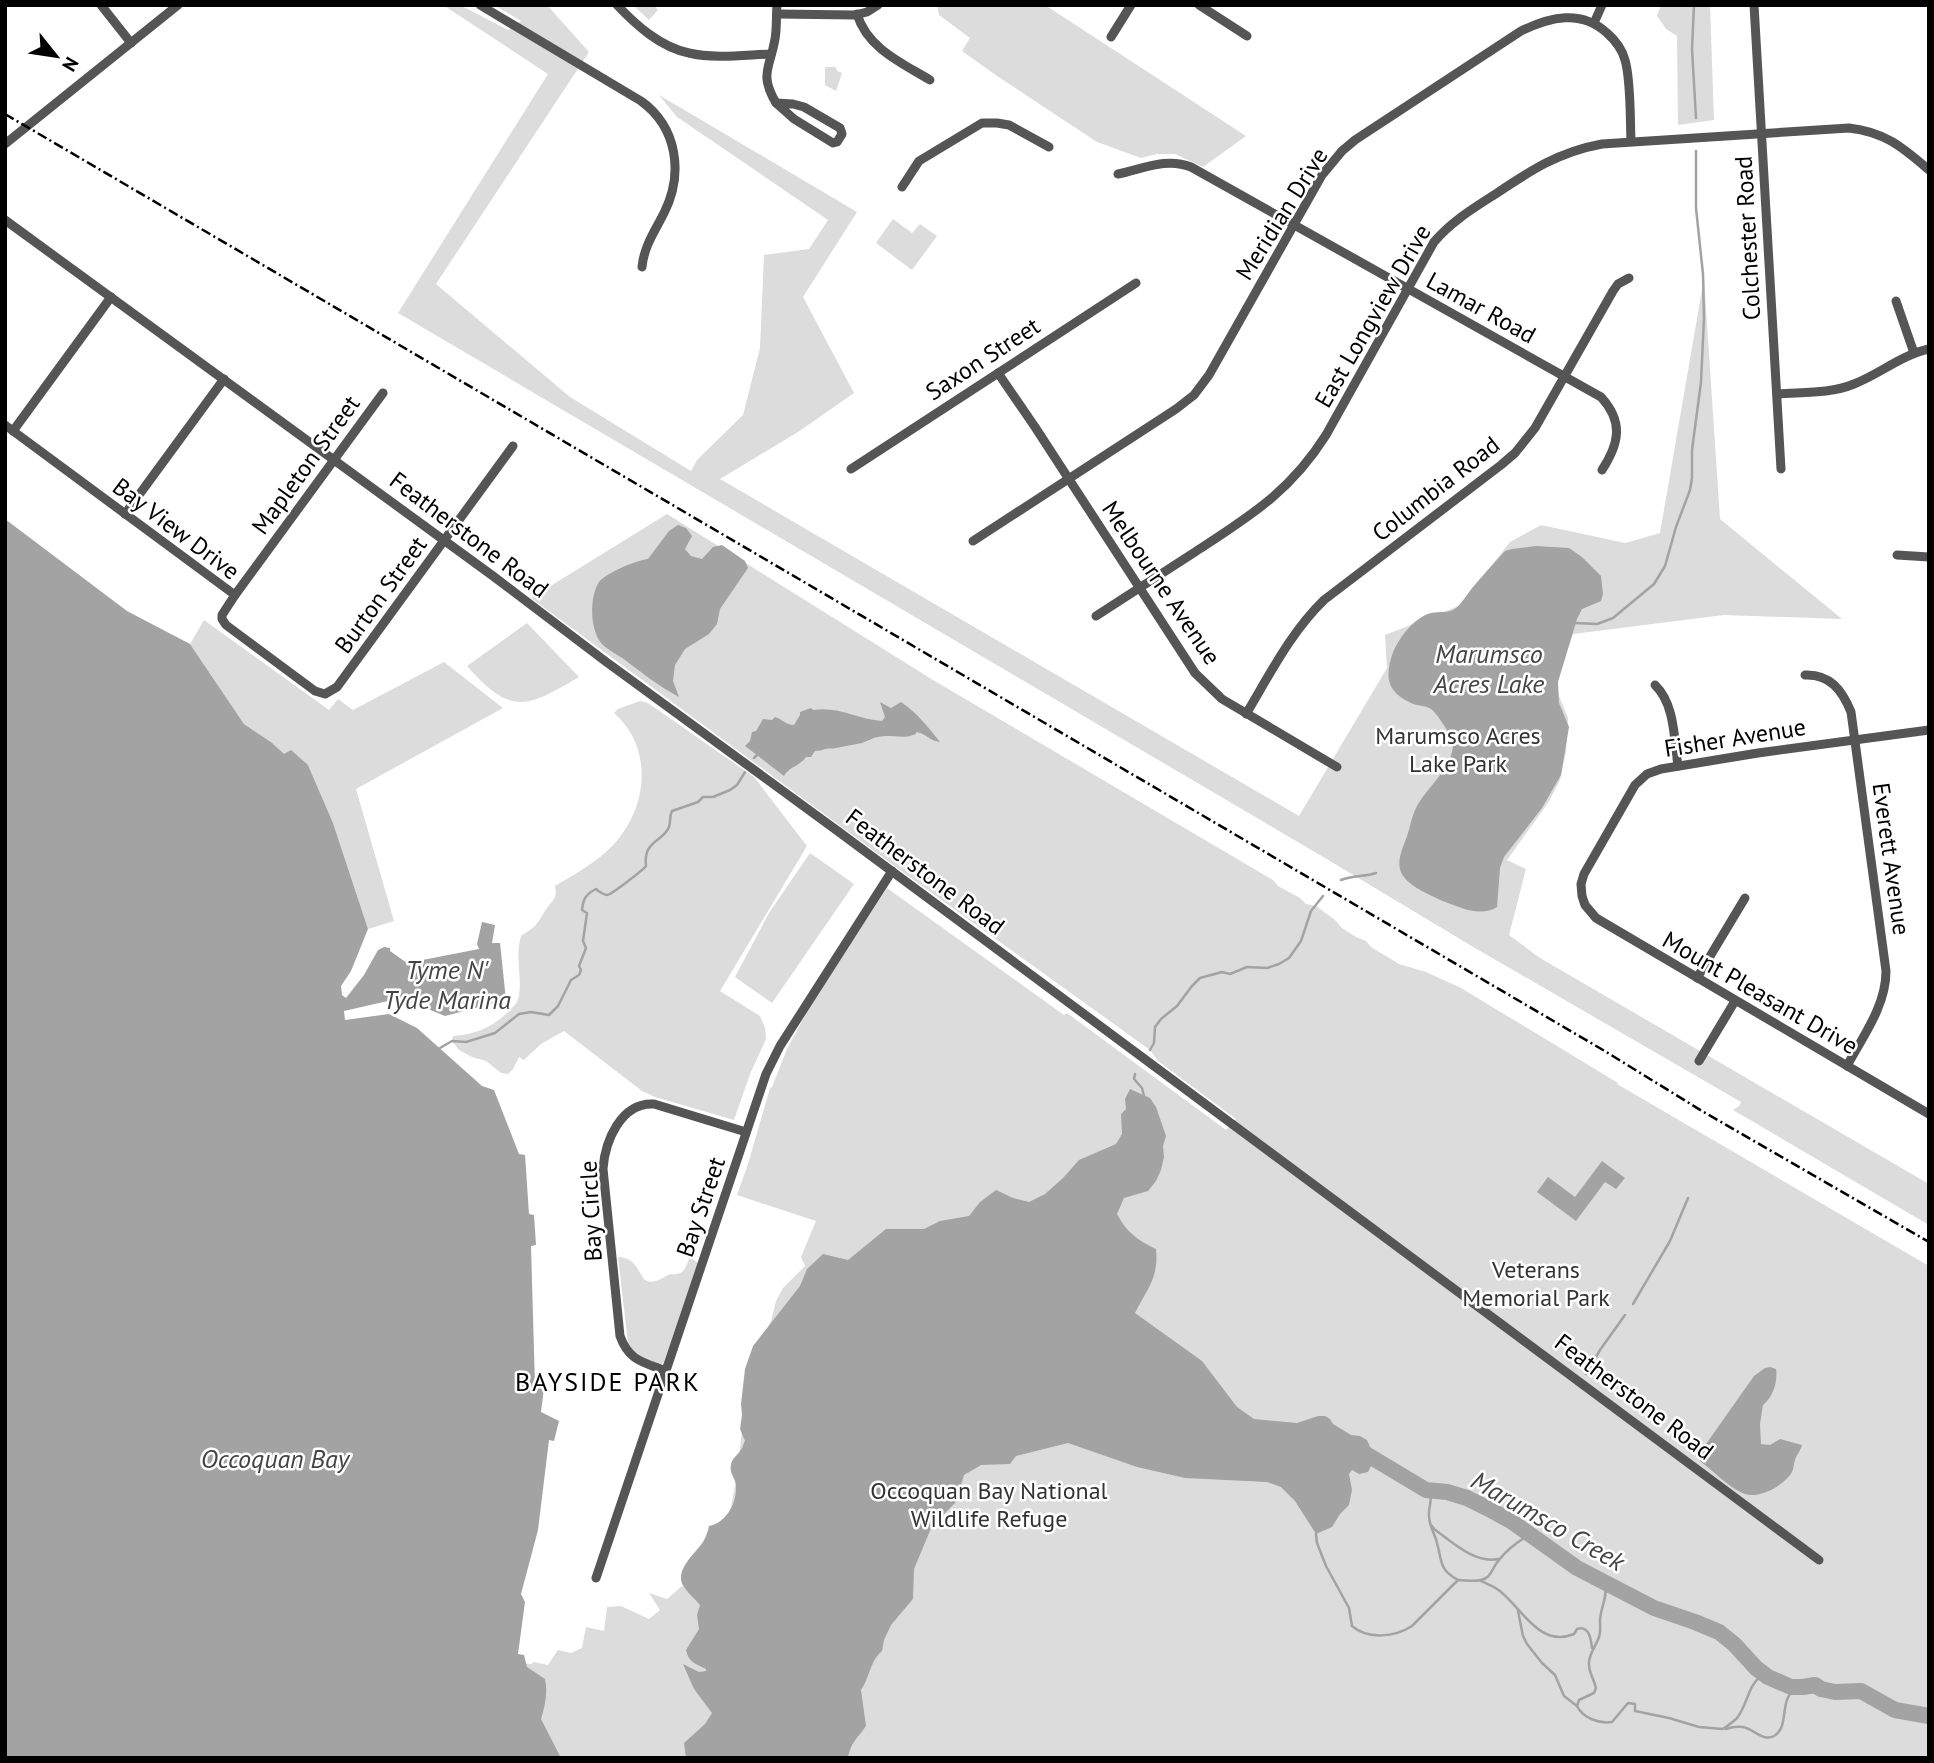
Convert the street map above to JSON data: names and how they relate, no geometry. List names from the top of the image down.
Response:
{
  "streets": {
    "street": [
      "Meridian Drive",
      "Colchester Road",
      "Lamar Road",
      "East Longview Drive",
      "Saxon Street",
      "Mapleton Street",
      "Columbia Road",
      "Bay View Drive",
      "Featherstone Road",
      "Melbourne Avenue",
      "Burton Street",
      "Fisher Avenue",
      "Everett Avenue",
      "Mount Pleasant Drive",
      "Bay Street",
      "Bay Circle"
    ]
  },
  "crossings": [
    ["Meridian Drive", "Lamar Road"],
    ["Meridian Drive", "Melbourne Avenue"],
    ["Colchester Road", "East Longview Drive"],
    ["Lamar Road", "East Longview Drive"],
    ["Lamar Road", "Columbia Road"],
    ["East Longview Drive", "Melbourne Avenue"],
    ["Saxon Street", "Melbourne Avenue"],
    ["Mapleton Street", "Bay View Drive"],
    ["Mapleton Street", "Featherstone Road"],
    ["Columbia Road", "Melbourne Avenue"],
    ["Bay View Drive", "Burton Street"],
    ["Featherstone Road", "Burton Street"],
    ["Featherstone Road", "Bay Street"],
    ["Fisher Avenue", "Everett Avenue"],
    ["Fisher Avenue", "Mount Pleasant Drive"],
    ["Everett Avenue", "Mount Pleasant Drive"],
    ["Bay Street", "Bay Circle"]
  ],
  "districts": ["BAYSIDE PARK"],
  "water": [
    "Marumsco Acres Lake",
    "Tyme N' Tyde Marina",
    "Occoquan Bay",
    "Marumsco Creek"
  ],
  "parks": ["Marumsco Acres Lake Park", "Veterans Memorial Park", "Occoquan Bay National Wildlife Refuge"],
  "north": "bottom right"
}
